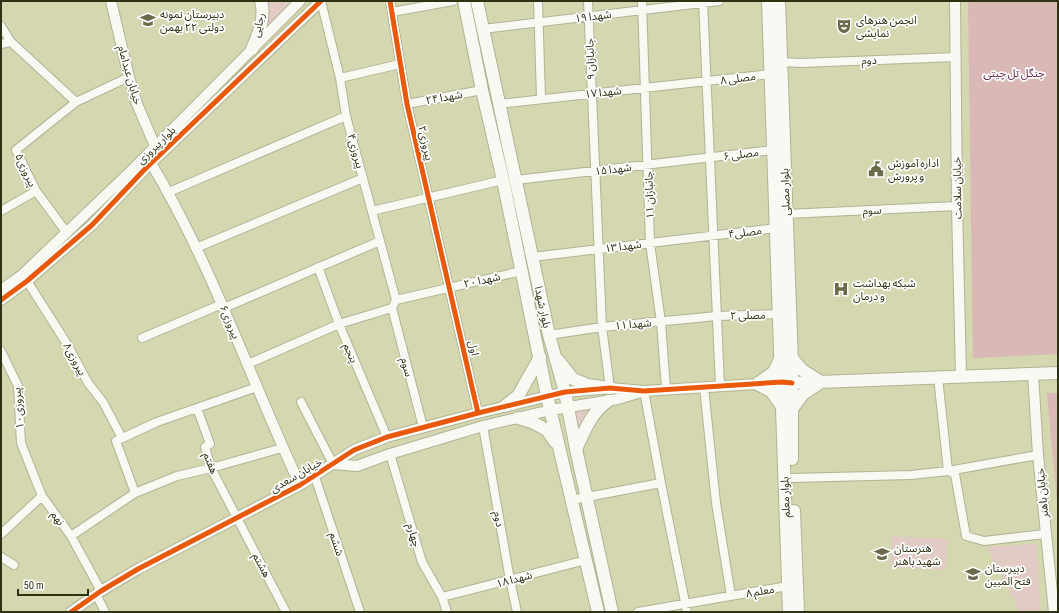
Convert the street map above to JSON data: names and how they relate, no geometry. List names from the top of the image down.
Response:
{
  "streets": {
    "main road": [
      "رجایی",
      "بلوار مصلی",
      "بلوار شهدا",
      "بلوار معلم"
    ],
    "street": [
      "شهدا ۱۹",
      "جانبازان ۹",
      "دوم",
      "خیابان عبدامام",
      "مصلی ۸",
      "شهدا ۱۷",
      "شهدا ۲۴",
      "پیروزی۲",
      "بلوار پیروزی",
      "پیروزی۴",
      "مصلی ۶",
      "شهدا ۱۵",
      "پیروزی۵",
      "خیابان سلامت",
      "جانبازان ۱۱",
      "سوم",
      "مصلی۴",
      "شهدا ۱۳",
      "شهدا ۲۰",
      "مصلی ۲",
      "پیروزی۶",
      "شهدا ۱۱",
      "اول",
      "پنجم",
      "پیروزی۸",
      "پیروزی۱۰",
      "هفتم",
      "خیابان سعدی",
      "خیابان باهنر",
      "نهم",
      "چهارم",
      "ششم",
      "هشتم",
      "شهدا ۱۸",
      "معلم ۸"
    ]
  },
  "crossings": [
    ["شهدا ۱۹", "جانبازان ۹"],
    ["شهدا ۱۹", "جانبازان ۱۱"],
    ["شهدا ۱۹", "بلوار شهدا"],
    ["رجایی", "بلوار پیروزی"],
    ["جانبازان ۹", "شهدا ۱۷"],
    ["جانبازان ۹", "شهدا ۱۵"],
    ["جانبازان ۹", "شهدا ۱۳"],
    ["جانبازان ۹", "شهدا ۱۱"],
    ["جانبازان ۹", "خیابان سعدی"],
    ["دوم", "خیابان سلامت"],
    ["دوم", "بلوار مصلی"],
    ["دوم", "خیابان سعدی"],
    ["دوم", "شهدا ۱۸"],
    ["خیابان عبدامام", "بلوار پیروزی"],
    ["مصلی ۸", "شهدا ۱۷"],
    ["مصلی ۸", "بلوار مصلی"],
    ["شهدا ۱۷", "جانبازان ۱۱"],
    ["شهدا ۱۷", "بلوار شهدا"],
    ["شهدا ۲۴", "پیروزی۲"],
    ["شهدا ۲۴", "بلوار شهدا"],
    ["پیروزی۲", "شهدا ۲۰"],
    ["پیروزی۲", "اول"],
    ["بلوار پیروزی", "پیروزی۴"],
    ["بلوار پیروزی", "پیروزی۵"],
    ["بلوار پیروزی", "پیروزی۶"],
    ["بلوار پیروزی", "پیروزی۸"],
    ["پیروزی۴", "سوم"],
    ["پیروزی۴", "شهدا ۲۰"],
    ["مصلی ۶", "شهدا ۱۵"],
    ["مصلی ۶", "بلوار مصلی"],
    ["شهدا ۱۵", "جانبازان ۱۱"],
    ["شهدا ۱۵", "بلوار شهدا"],
    ["خیابان سلامت", "سوم"],
    ["بلوار مصلی", "سوم"],
    ["بلوار مصلی", "مصلی۴"],
    ["بلوار مصلی", "مصلی ۲"],
    ["بلوار مصلی", "بلوار معلم"],
    ["جانبازان ۱۱", "شهدا ۱۳"],
    ["جانبازان ۱۱", "شهدا ۱۱"],
    ["سوم", "شهدا ۲۰"],
    ["سوم", "خیابان سعدی"],
    ["مصلی۴", "شهدا ۱۳"],
    ["شهدا ۱۳", "بلوار شهدا"],
    ["شهدا ۲۰", "بلوار شهدا"],
    ["شهدا ۲۰", "پیروزی۶"],
    ["شهدا ۲۰", "اول"],
    ["شهدا ۲۰", "پنجم"],
    ["بلوار شهدا", "شهدا ۱۱"],
    ["بلوار شهدا", "خیابان سعدی"],
    ["بلوار شهدا", "شهدا ۱۸"],
    ["مصلی ۲", "شهدا ۱۱"],
    ["پیروزی۶", "خیابان سعدی"],
    ["اول", "خیابان سعدی"],
    ["پنجم", "خیابان سعدی"],
    ["پیروزی۱۰", "نهم"],
    ["هفتم", "خیابان سعدی"],
    ["هفتم", "هشتم"],
    ["خیابان سعدی", "نهم"],
    ["خیابان سعدی", "چهارم"],
    ["خیابان سعدی", "ششم"],
    ["خیابان سعدی", "هشتم"],
    ["بلوار معلم", "معلم ۸"],
    ["چهارم", "شهدا ۱۸"]
  ],
  "parks": ["جنگل تل چیتی"],
  "places": {
    "school or university": ["دبیرستان نمونه دولتی ۲۲ بهمن", "هنرستان شهید باهنر", "دبیرستان فتح المبین"],
    "theatre": ["انجمن هنرهای نمایشی"],
    "public building": ["اداره آموزش و پرورش"],
    "hospital": ["شبکه بهداشت و درمان"]
  },
  "scale_bar": "50 m"
}
